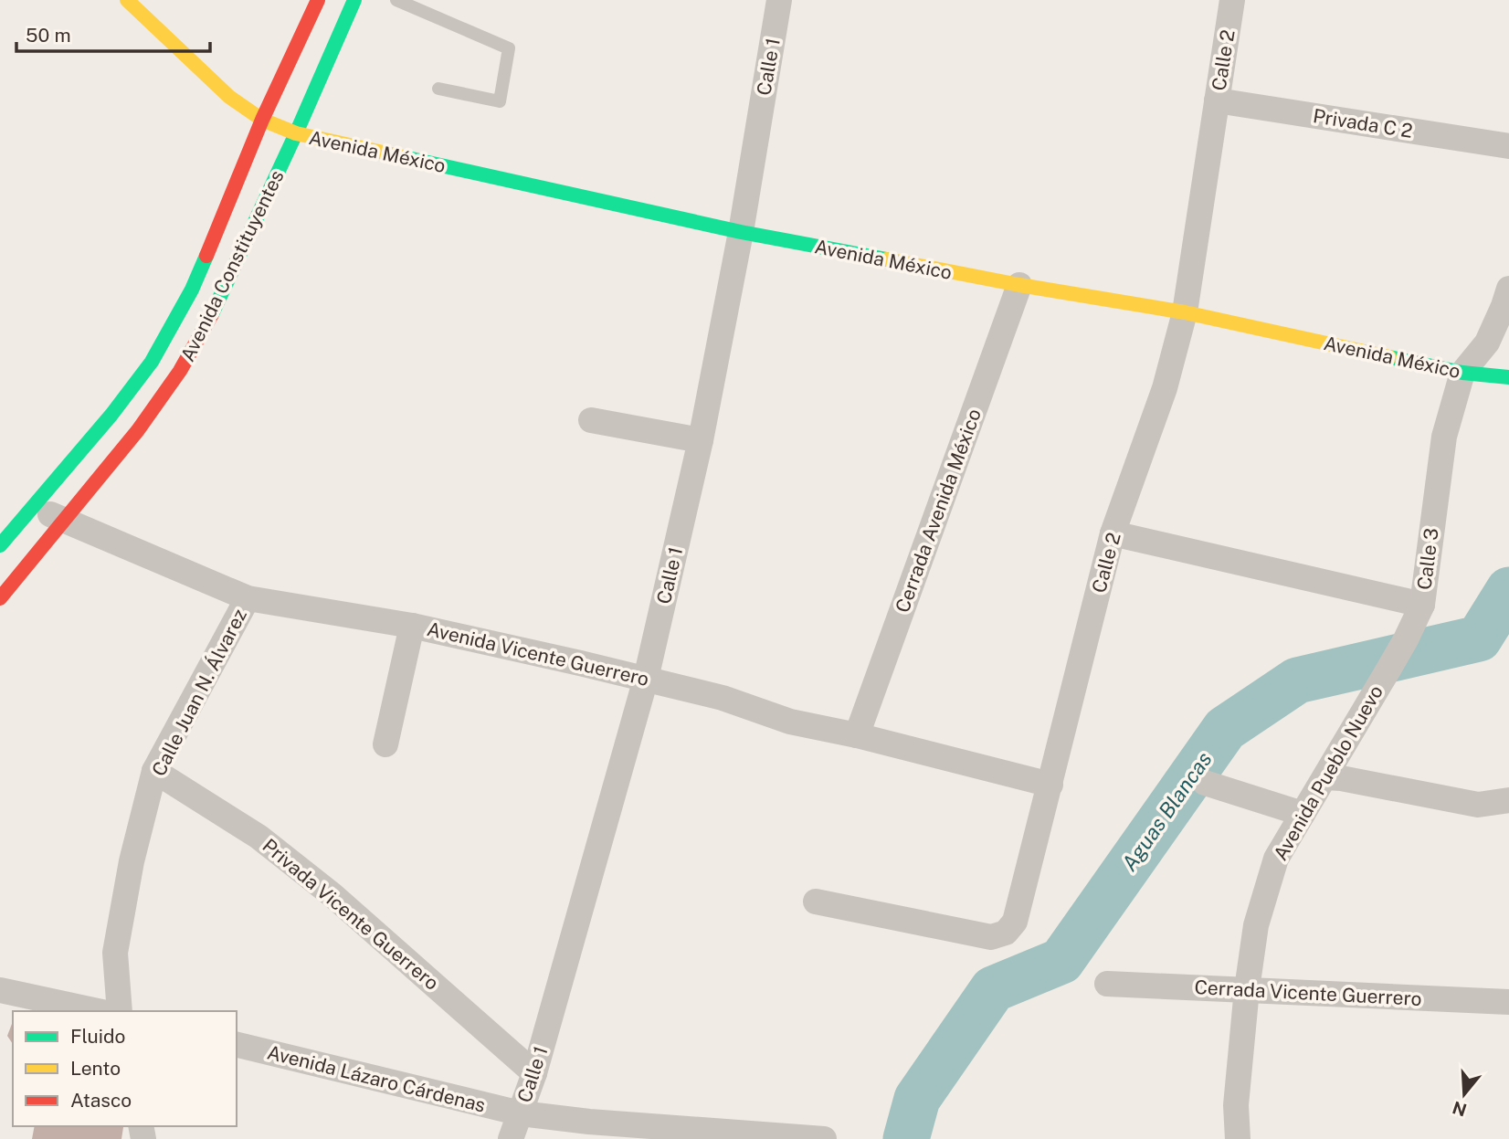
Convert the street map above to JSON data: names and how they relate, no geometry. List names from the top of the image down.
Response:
{
  "streets": {
    "street": [
      "Calle 2",
      "Calle 1",
      "Privada C 2",
      "Avenida México",
      "Avenida Constituyentes",
      "Cerrada Avenida México",
      "Calle 3",
      "Avenida Vicente Guerrero",
      "Calle Juan N. Álvarez",
      "Avenida Pueblo Nuevo",
      "Privada Vicente Guerrero",
      "Cerrada Vicente Guerrero",
      "Avenida Lázaro Cárdenas"
    ]
  },
  "crossings": [
    ["Calle 2", "Privada C 2"],
    ["Calle 2", "Avenida México"],
    ["Calle 2", "Calle 3"],
    ["Calle 2", "Avenida Vicente Guerrero"],
    ["Calle 1", "Avenida México"],
    ["Calle 1", "Avenida Vicente Guerrero"],
    ["Calle 1", "Privada Vicente Guerrero"],
    ["Calle 1", "Avenida Lázaro Cárdenas"],
    ["Avenida México", "Avenida Constituyentes"],
    ["Avenida México", "Cerrada Avenida México"],
    ["Avenida México", "Calle 3"],
    ["Avenida Constituyentes", "Avenida Vicente Guerrero"],
    ["Cerrada Avenida México", "Avenida Vicente Guerrero"],
    ["Calle 3", "Avenida Pueblo Nuevo"],
    ["Avenida Vicente Guerrero", "Calle Juan N. Álvarez"],
    ["Calle Juan N. Álvarez", "Privada Vicente Guerrero"],
    ["Avenida Pueblo Nuevo", "Cerrada Vicente Guerrero"]
  ],
  "water": ["Aguas Blancas"],
  "legend": ["Fluido", "Lento", "Atasco"],
  "scale_bar": "50 m",
  "north": "bottom"
}
